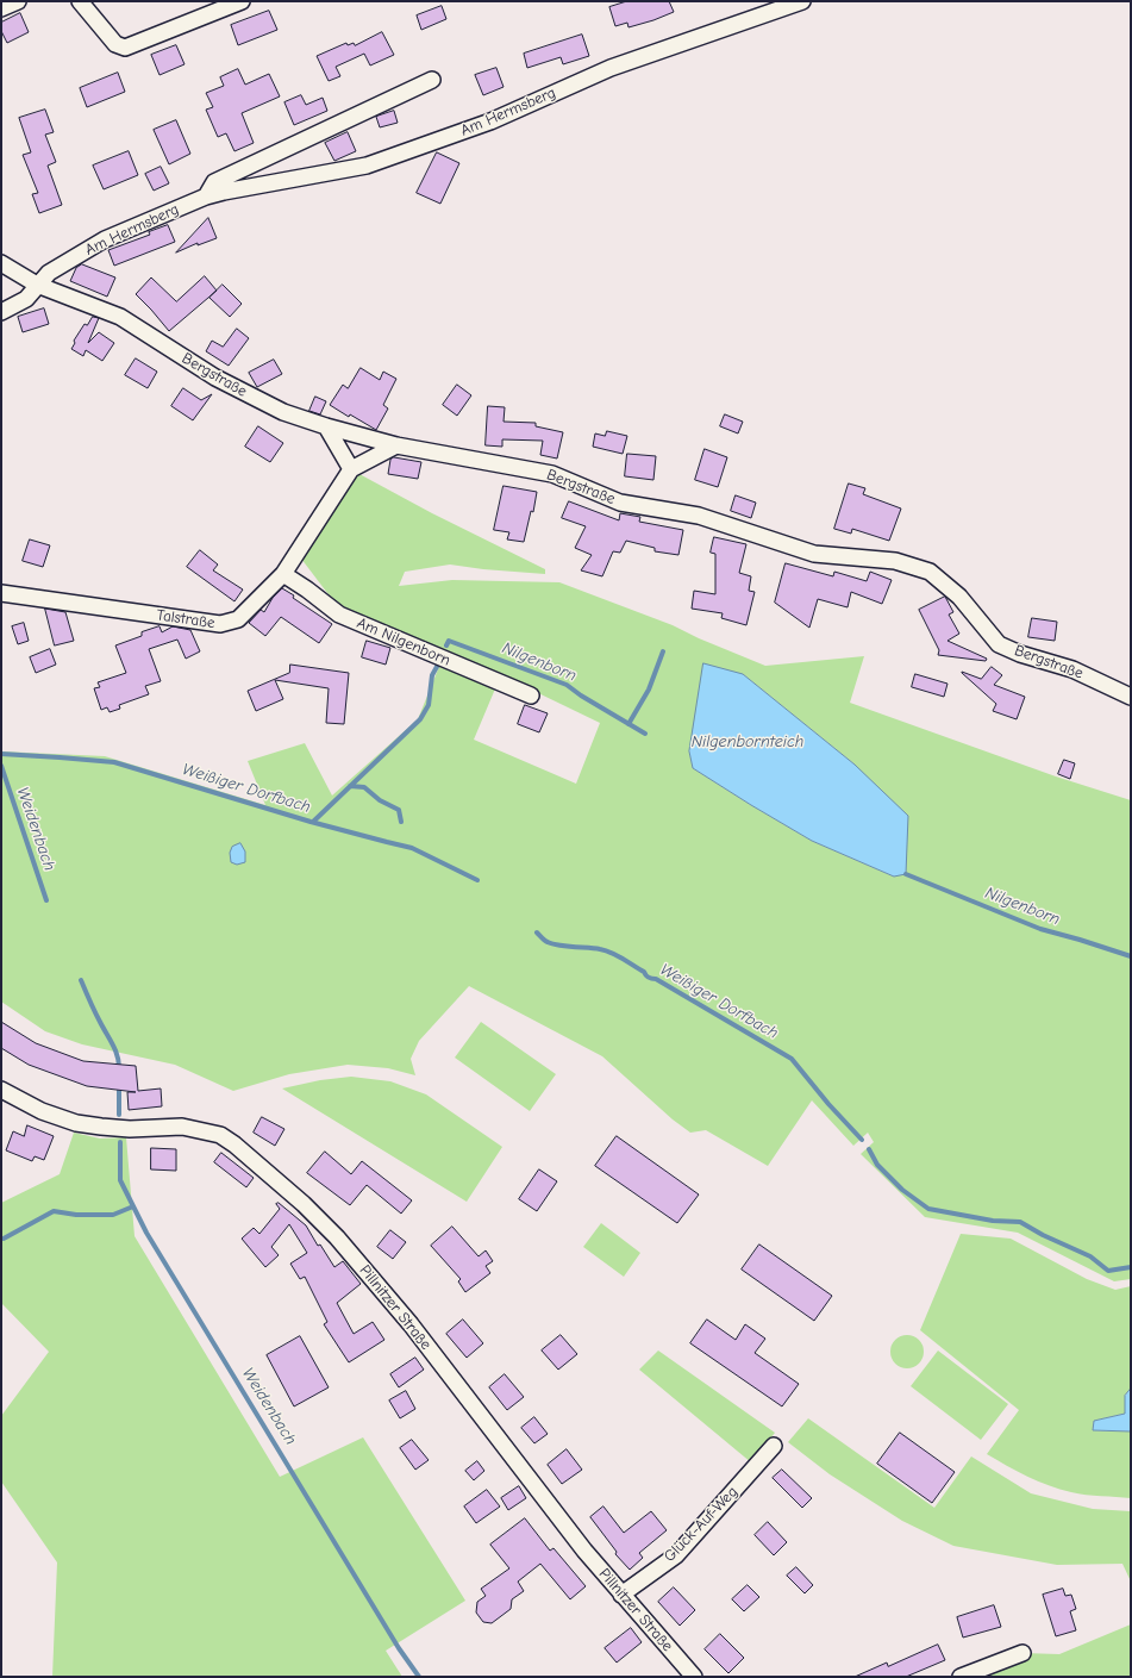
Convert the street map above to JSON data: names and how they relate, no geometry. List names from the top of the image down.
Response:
{
  "streets": {
    "street": [
      "Am Hermsberg",
      "Bergstraße",
      "Talstraße",
      "Am Nilgenborn",
      "Pillnitzer Straße",
      "Glück-Auf-Weg"
    ]
  },
  "crossings": [
    ["Am Hermsberg", "Bergstraße"],
    ["Bergstraße", "Talstraße"],
    ["Talstraße", "Am Nilgenborn"],
    ["Pillnitzer Straße", "Glück-Auf-Weg"]
  ],
  "water": [
    "Nilgenborn",
    "Nilgenbornteich",
    "Weißiger Dorfbach",
    "Weidenbach"
  ]
}
